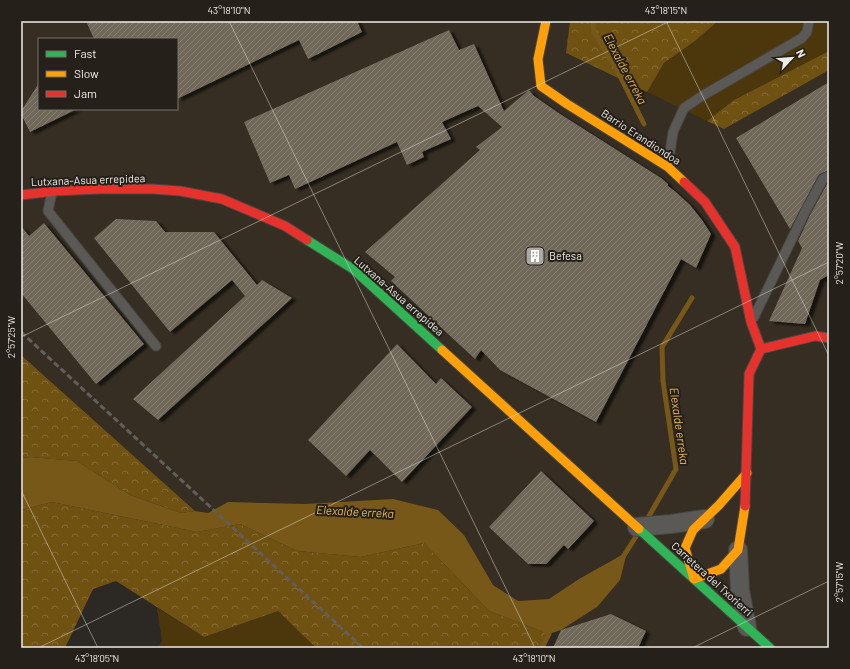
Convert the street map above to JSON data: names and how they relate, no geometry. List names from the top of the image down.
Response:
{
  "streets": {
    "main road": ["Barrio Erandiondoa", "Lutxana-Asua errepidea", "Carretera del Txorierri"]
  },
  "crossings": [
    ["Lutxana-Asua errepidea", "Carretera del Txorierri"]
  ],
  "water": ["Elexalde erreka"],
  "places": {
    "building": ["Befesa"]
  },
  "legend": ["Fast", "Slow", "Jam"],
  "north": "top right",
  "coordinates": [
    "43°18'10\"N",
    "43°18'15\"N",
    "2°57'20\"W",
    "2°57'25\"W",
    "2°57'15\"W",
    "43°18'05\"N"
  ]
}
